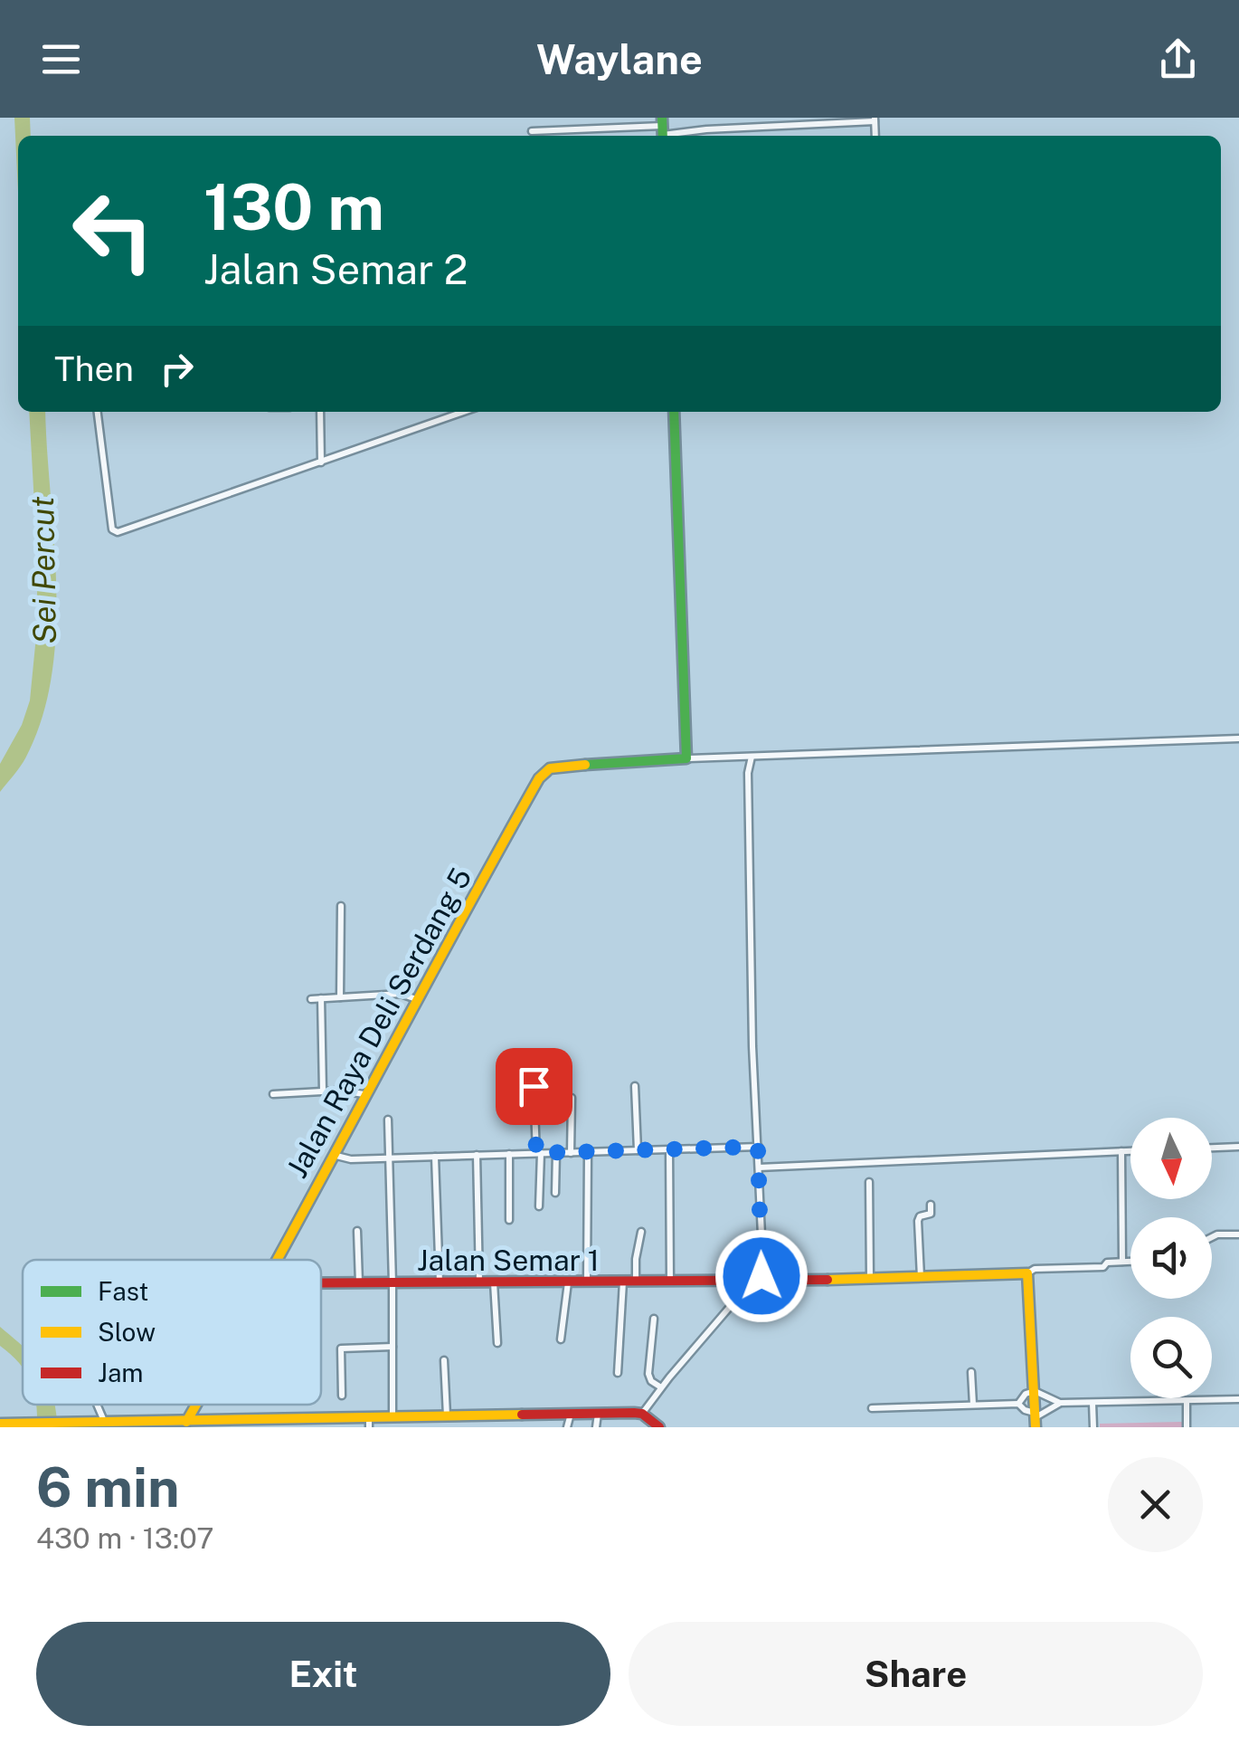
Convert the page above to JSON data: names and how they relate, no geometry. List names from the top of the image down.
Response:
{
  "streets": {
    "street": ["Jalan Raya Deli Serdang 5", "Jalan Semar 1"]
  },
  "water": ["Sei Percut"],
  "legend": ["Fast", "Slow", "Jam"],
  "north": "bottom",
  "page": {
    "header": "Waylane",
    "turn": ["130 m", "Jalan Semar 2"],
    "then": "Then",
    "heading": ["6 min", "430 m · 13:07"],
    "buttons": ["Exit", "Share"]
  }
}
